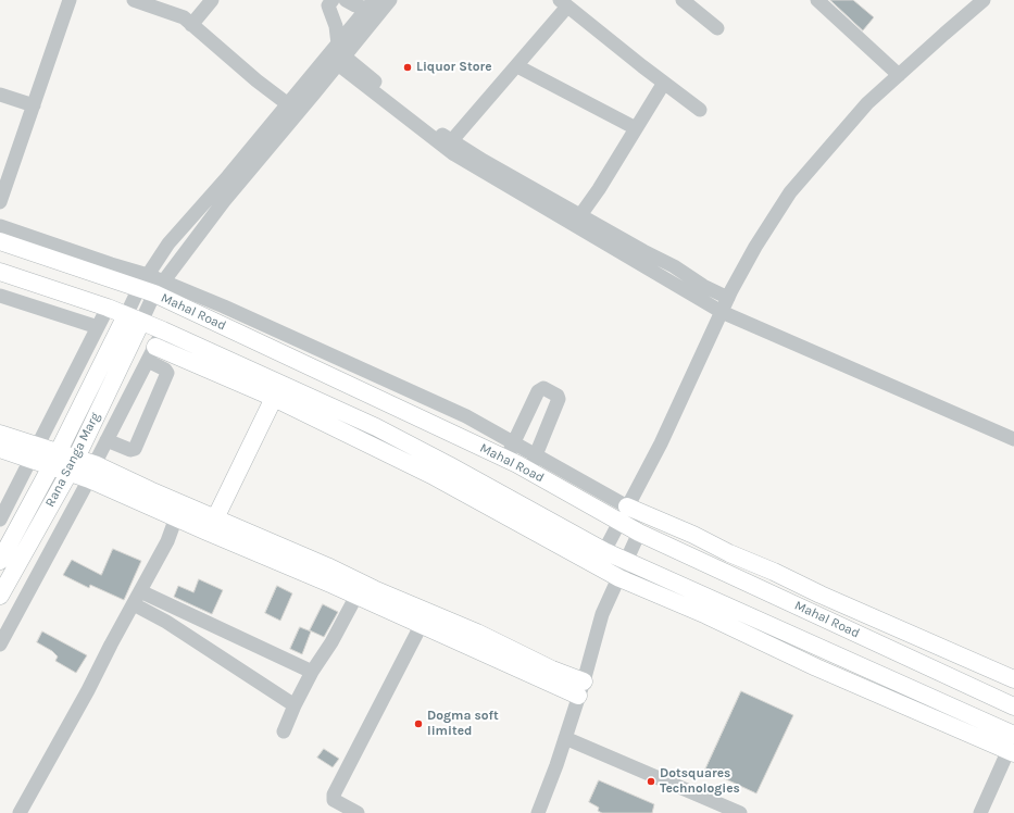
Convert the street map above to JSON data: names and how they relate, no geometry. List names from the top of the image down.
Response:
{
  "streets": {
    "main road": ["Mahal Road", "Rana Sanga Marg"]
  },
  "places": ["Liquor Store", "Dogma soft limited", "Dotsquares Technologies"]
}
